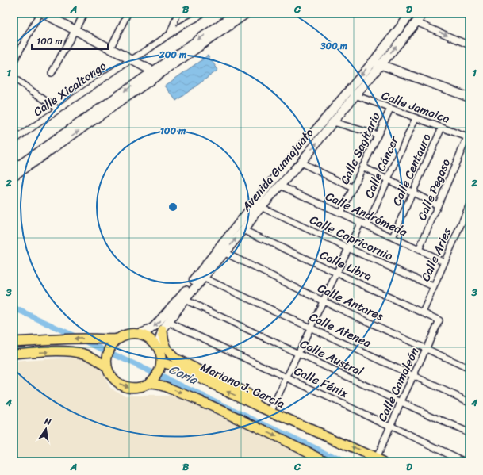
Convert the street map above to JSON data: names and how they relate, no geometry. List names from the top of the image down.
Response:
{
  "streets": {
    "main road": ["Mariano J. García"],
    "street": [
      "Calle Xicaltongo",
      "Calle Jamaica",
      "Calle Sagitario",
      "Calle Cáncer",
      "Avenida Guanajuato",
      "Calle Centauro",
      "Calle Pegaso",
      "Calle Andrómeda",
      "Calle Capricornio",
      "Calle Aries",
      "Calle Libra",
      "Calle Antares",
      "Calle Atenea",
      "Calle Austral",
      "Calle Fénix",
      "Calle Camaleón"
    ]
  },
  "crossings": [
    ["Calle Jamaica", "Calle Sagitario"],
    ["Calle Jamaica", "Calle Cáncer"],
    ["Calle Jamaica", "Avenida Guanajuato"],
    ["Calle Jamaica", "Calle Centauro"],
    ["Calle Jamaica", "Calle Pegaso"],
    ["Calle Sagitario", "Calle Andrómeda"],
    ["Calle Cáncer", "Calle Andrómeda"],
    ["Avenida Guanajuato", "Calle Andrómeda"],
    ["Avenida Guanajuato", "Calle Capricornio"],
    ["Avenida Guanajuato", "Calle Libra"],
    ["Avenida Guanajuato", "Calle Antares"],
    ["Avenida Guanajuato", "Calle Atenea"],
    ["Avenida Guanajuato", "Calle Austral"],
    ["Avenida Guanajuato", "Calle Fénix"],
    ["Avenida Guanajuato", "Mariano J. García"],
    ["Calle Centauro", "Calle Andrómeda"],
    ["Calle Pegaso", "Calle Andrómeda"],
    ["Calle Andrómeda", "Calle Aries"],
    ["Calle Capricornio", "Calle Aries"],
    ["Calle Aries", "Calle Libra"],
    ["Calle Libra", "Calle Camaleón"],
    ["Calle Antares", "Calle Camaleón"],
    ["Calle Atenea", "Calle Camaleón"],
    ["Calle Austral", "Calle Camaleón"],
    ["Calle Fénix", "Calle Camaleón"],
    ["Calle Camaleón", "Mariano J. García"]
  ],
  "water": ["Coria"],
  "scale_bar": "100 m",
  "north": "top",
  "grid": {
    "columns": [
      "A",
      "B",
      "C",
      "D"
    ],
    "rows": [
      "1",
      "2",
      "3",
      "4"
    ]
  },
  "rings": ["300 m", "200 m", "100 m"]
}
